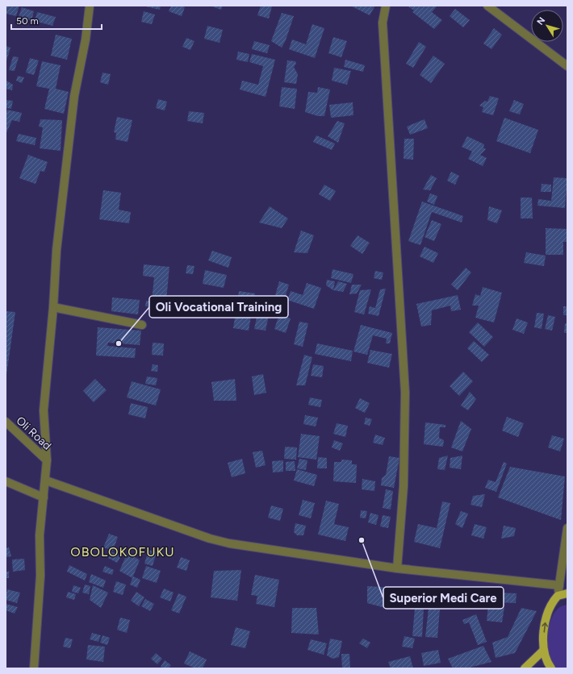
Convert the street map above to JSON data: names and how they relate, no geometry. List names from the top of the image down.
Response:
{
  "streets": {
    "street": ["Oli Road"]
  },
  "districts": ["OBOLOKOFUKU"],
  "places": ["Oli Vocational Training", "Superior Medi Care"],
  "scale_bar": "50 m",
  "north": "top left"
}
